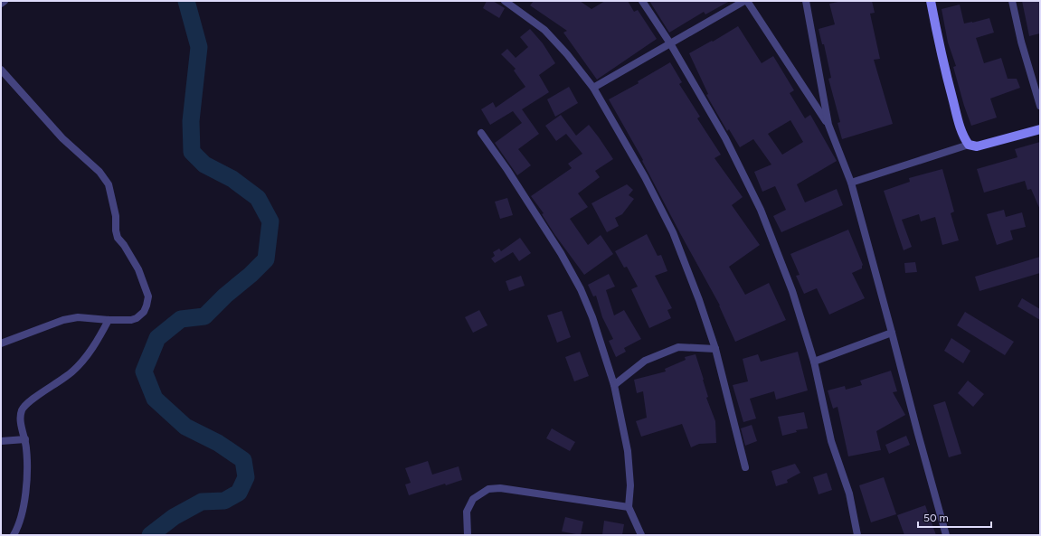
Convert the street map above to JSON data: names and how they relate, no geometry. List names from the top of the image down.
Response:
{
  "scale_bar": "50 m"
}
